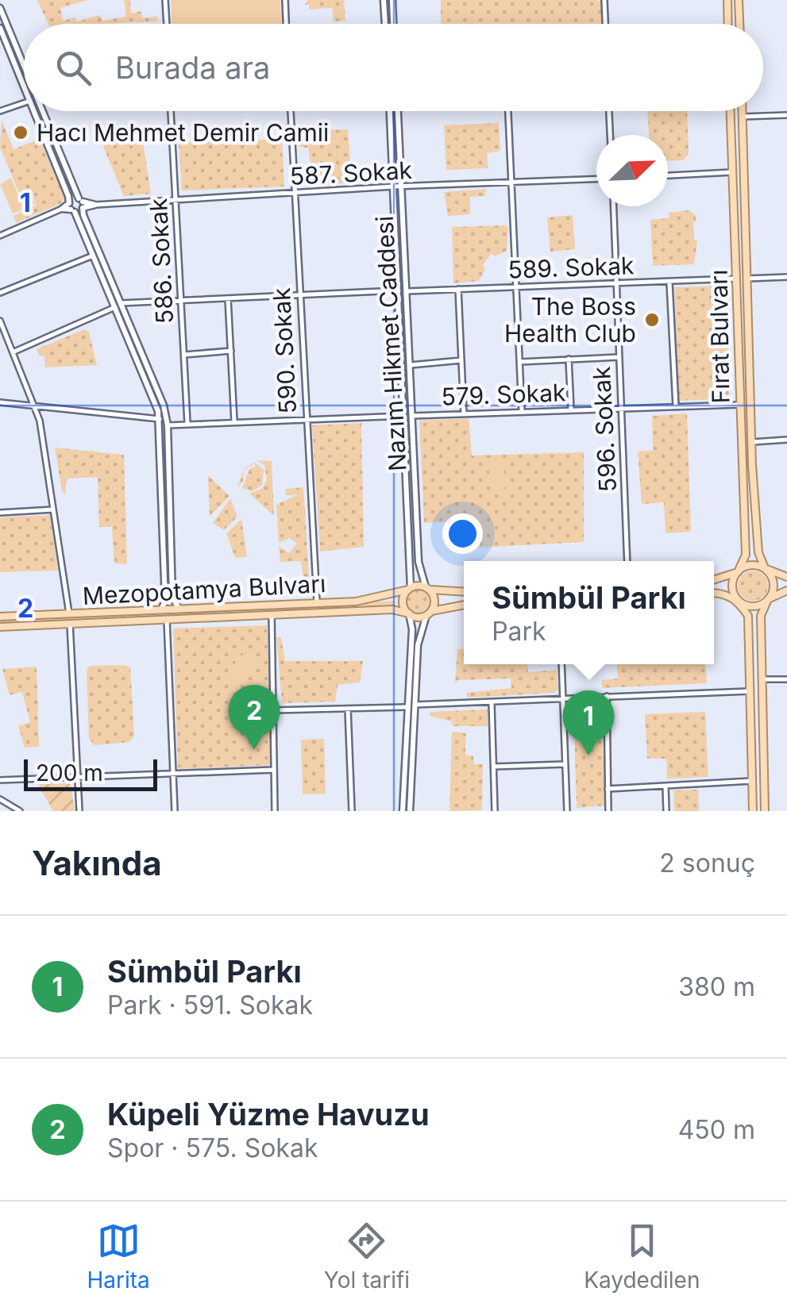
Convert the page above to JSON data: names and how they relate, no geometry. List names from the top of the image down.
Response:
{
  "streets": {
    "main road": ["Fırat Bulvarı", "Nazım Hikmet Caddesi", "Mezopotamya Bulvarı"],
    "street": [
      "587. Sokak",
      "586. Sokak",
      "589. Sokak",
      "590. Sokak",
      "579. Sokak",
      "596. Sokak"
    ]
  },
  "crossings": [
    ["587. Sokak", "586. Sokak"],
    ["587. Sokak", "Nazım Hikmet Caddesi"],
    ["587. Sokak", "590. Sokak"],
    ["589. Sokak", "Fırat Bulvarı"],
    ["589. Sokak", "Nazım Hikmet Caddesi"],
    ["589. Sokak", "596. Sokak"],
    ["Fırat Bulvarı", "579. Sokak"],
    ["Nazım Hikmet Caddesi", "579. Sokak"],
    ["Nazım Hikmet Caddesi", "Mezopotamya Bulvarı"],
    ["590. Sokak", "Mezopotamya Bulvarı"],
    ["579. Sokak", "596. Sokak"]
  ],
  "places": ["Hacı Mehmet Demir Camii", "The Boss Health Club"],
  "scale_bar": "200 m",
  "north": "top right",
  "page": {
    "search": "Burada ara",
    "popup": ["Sümbül Parkı", "Park"],
    "pins": ["2", "1"],
    "scale": "200 m",
    "heading": ["Yakında", "2 sonuç"],
    "list": [
      {
        "mark": "1",
        "name": "Sümbül Parkı",
        "note": "Park · 591. Sokak",
        "value": "380 m"
      },
      {
        "mark": "2",
        "name": "Küpeli Yüzme Havuzu",
        "note": "Spor · 575. Sokak",
        "value": "450 m"
      }
    ],
    "nav": ["Harita", "Yol tarifi", "Kaydedilen"]
  },
  "grid": {
    "rows": ["1", "2"]
  }
}
